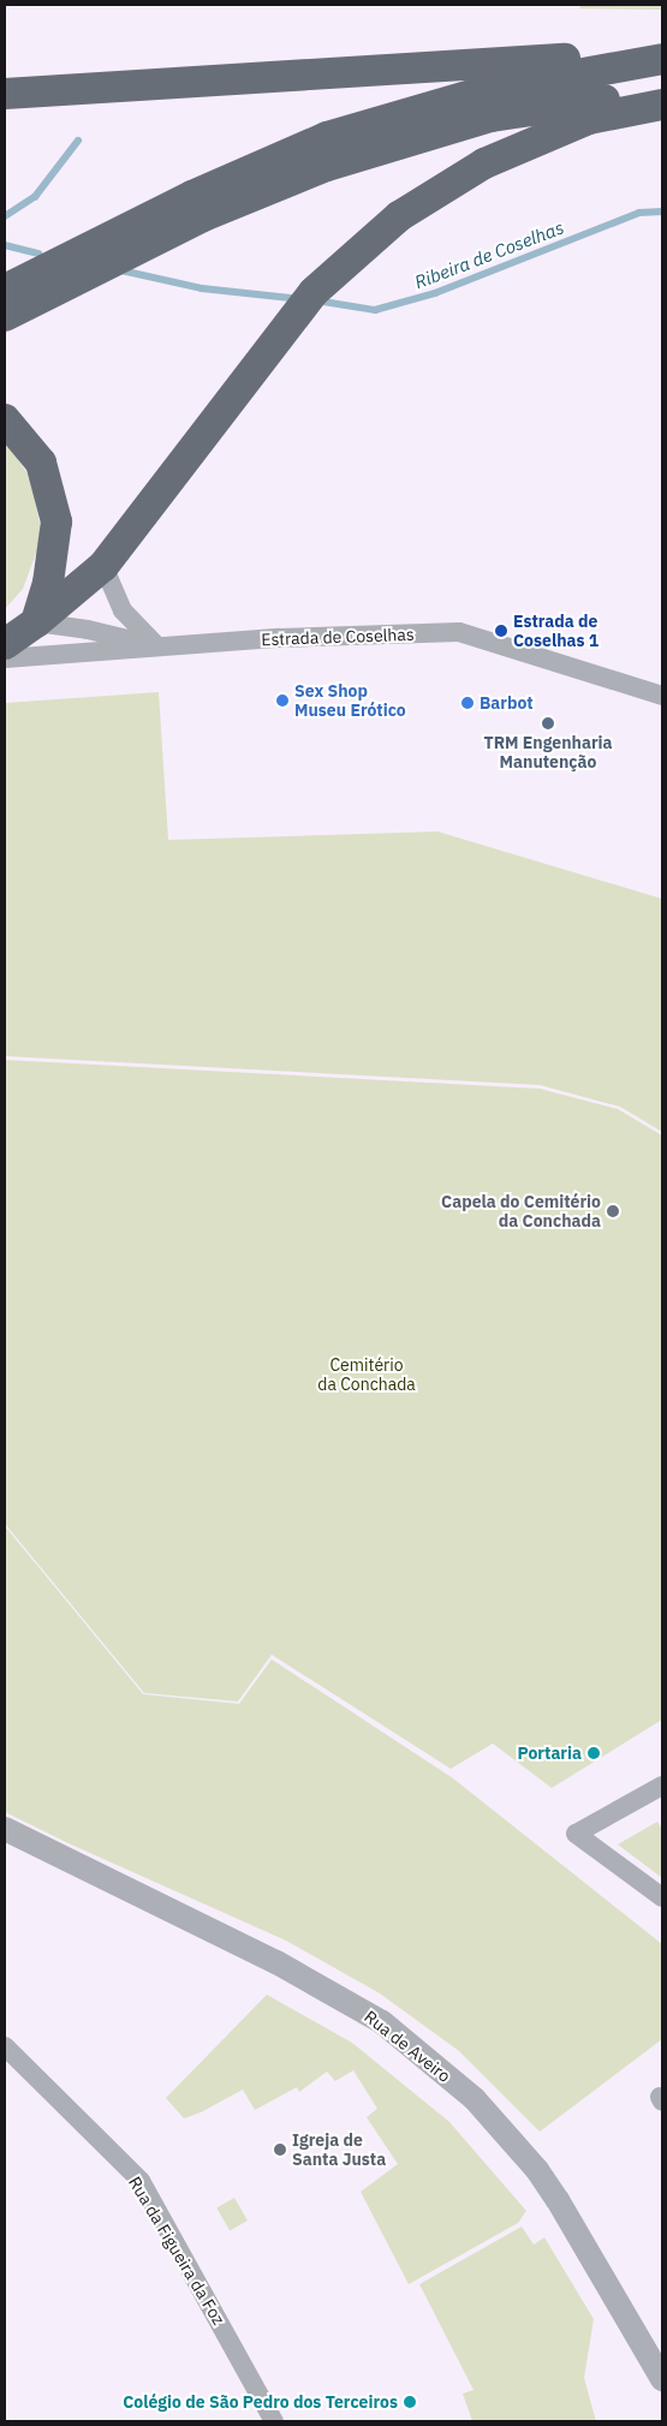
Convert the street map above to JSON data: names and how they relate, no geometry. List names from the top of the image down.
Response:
{
  "streets": {
    "street": ["Estrada de Coselhas", "Rua de Aveiro", "Rua da Figueira da Foz"]
  },
  "water": ["Ribeira de Coselhas"],
  "parks": ["Cemitério da Conchada"],
  "places": [
    "Estrada de Coselhas 1",
    "Sex Shop Museu Erótico",
    "Barbot",
    "TRM Engenharia Manutenção",
    "Capela do Cemitério da Conchada",
    "Portaria",
    "Igreja de Santa Justa",
    "Colégio de São Pedro dos Terceiros"
  ]
}
